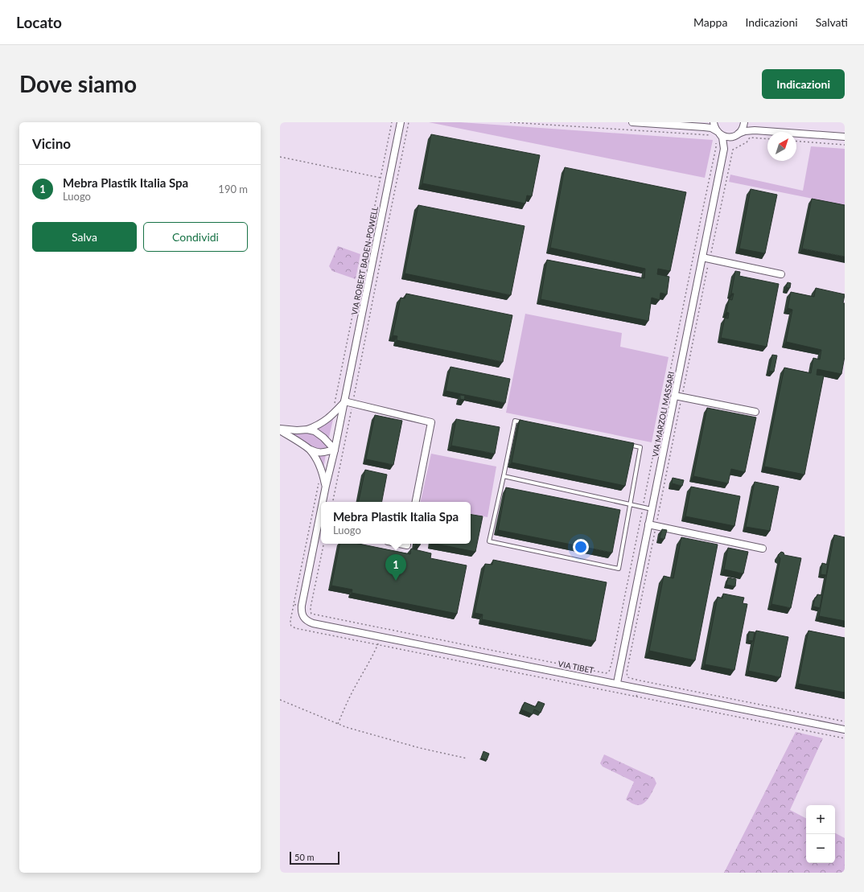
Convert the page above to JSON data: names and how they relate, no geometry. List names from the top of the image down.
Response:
{
  "streets": {
    "street": ["VIA ROBERT BADEN-POWELL", "VIA MARZOLI MASSARI", "VIA TIBET"]
  },
  "crossings": [
    ["VIA ROBERT BADEN-POWELL", "VIA TIBET"],
    ["VIA MARZOLI MASSARI", "VIA TIBET"]
  ],
  "scale_bar": "50 m",
  "north": "top right",
  "page": {
    "header": "Locato",
    "nav": ["Mappa", "Indicazioni", "Salvati"],
    "buttons": [
      "Indicazioni",
      ["Salva", "Condividi"]
    ],
    "title": "Dove siamo",
    "heading": "Vicino",
    "list": [
      {
        "mark": "1",
        "name": "Mebra Plastik Italia Spa",
        "note": "Luogo",
        "value": "190 m"
      }
    ],
    "popup": ["Mebra Plastik Italia Spa", "Luogo"],
    "pins": "1",
    "map_buttons": ["+", "−"],
    "scale": "50 m"
  }
}
